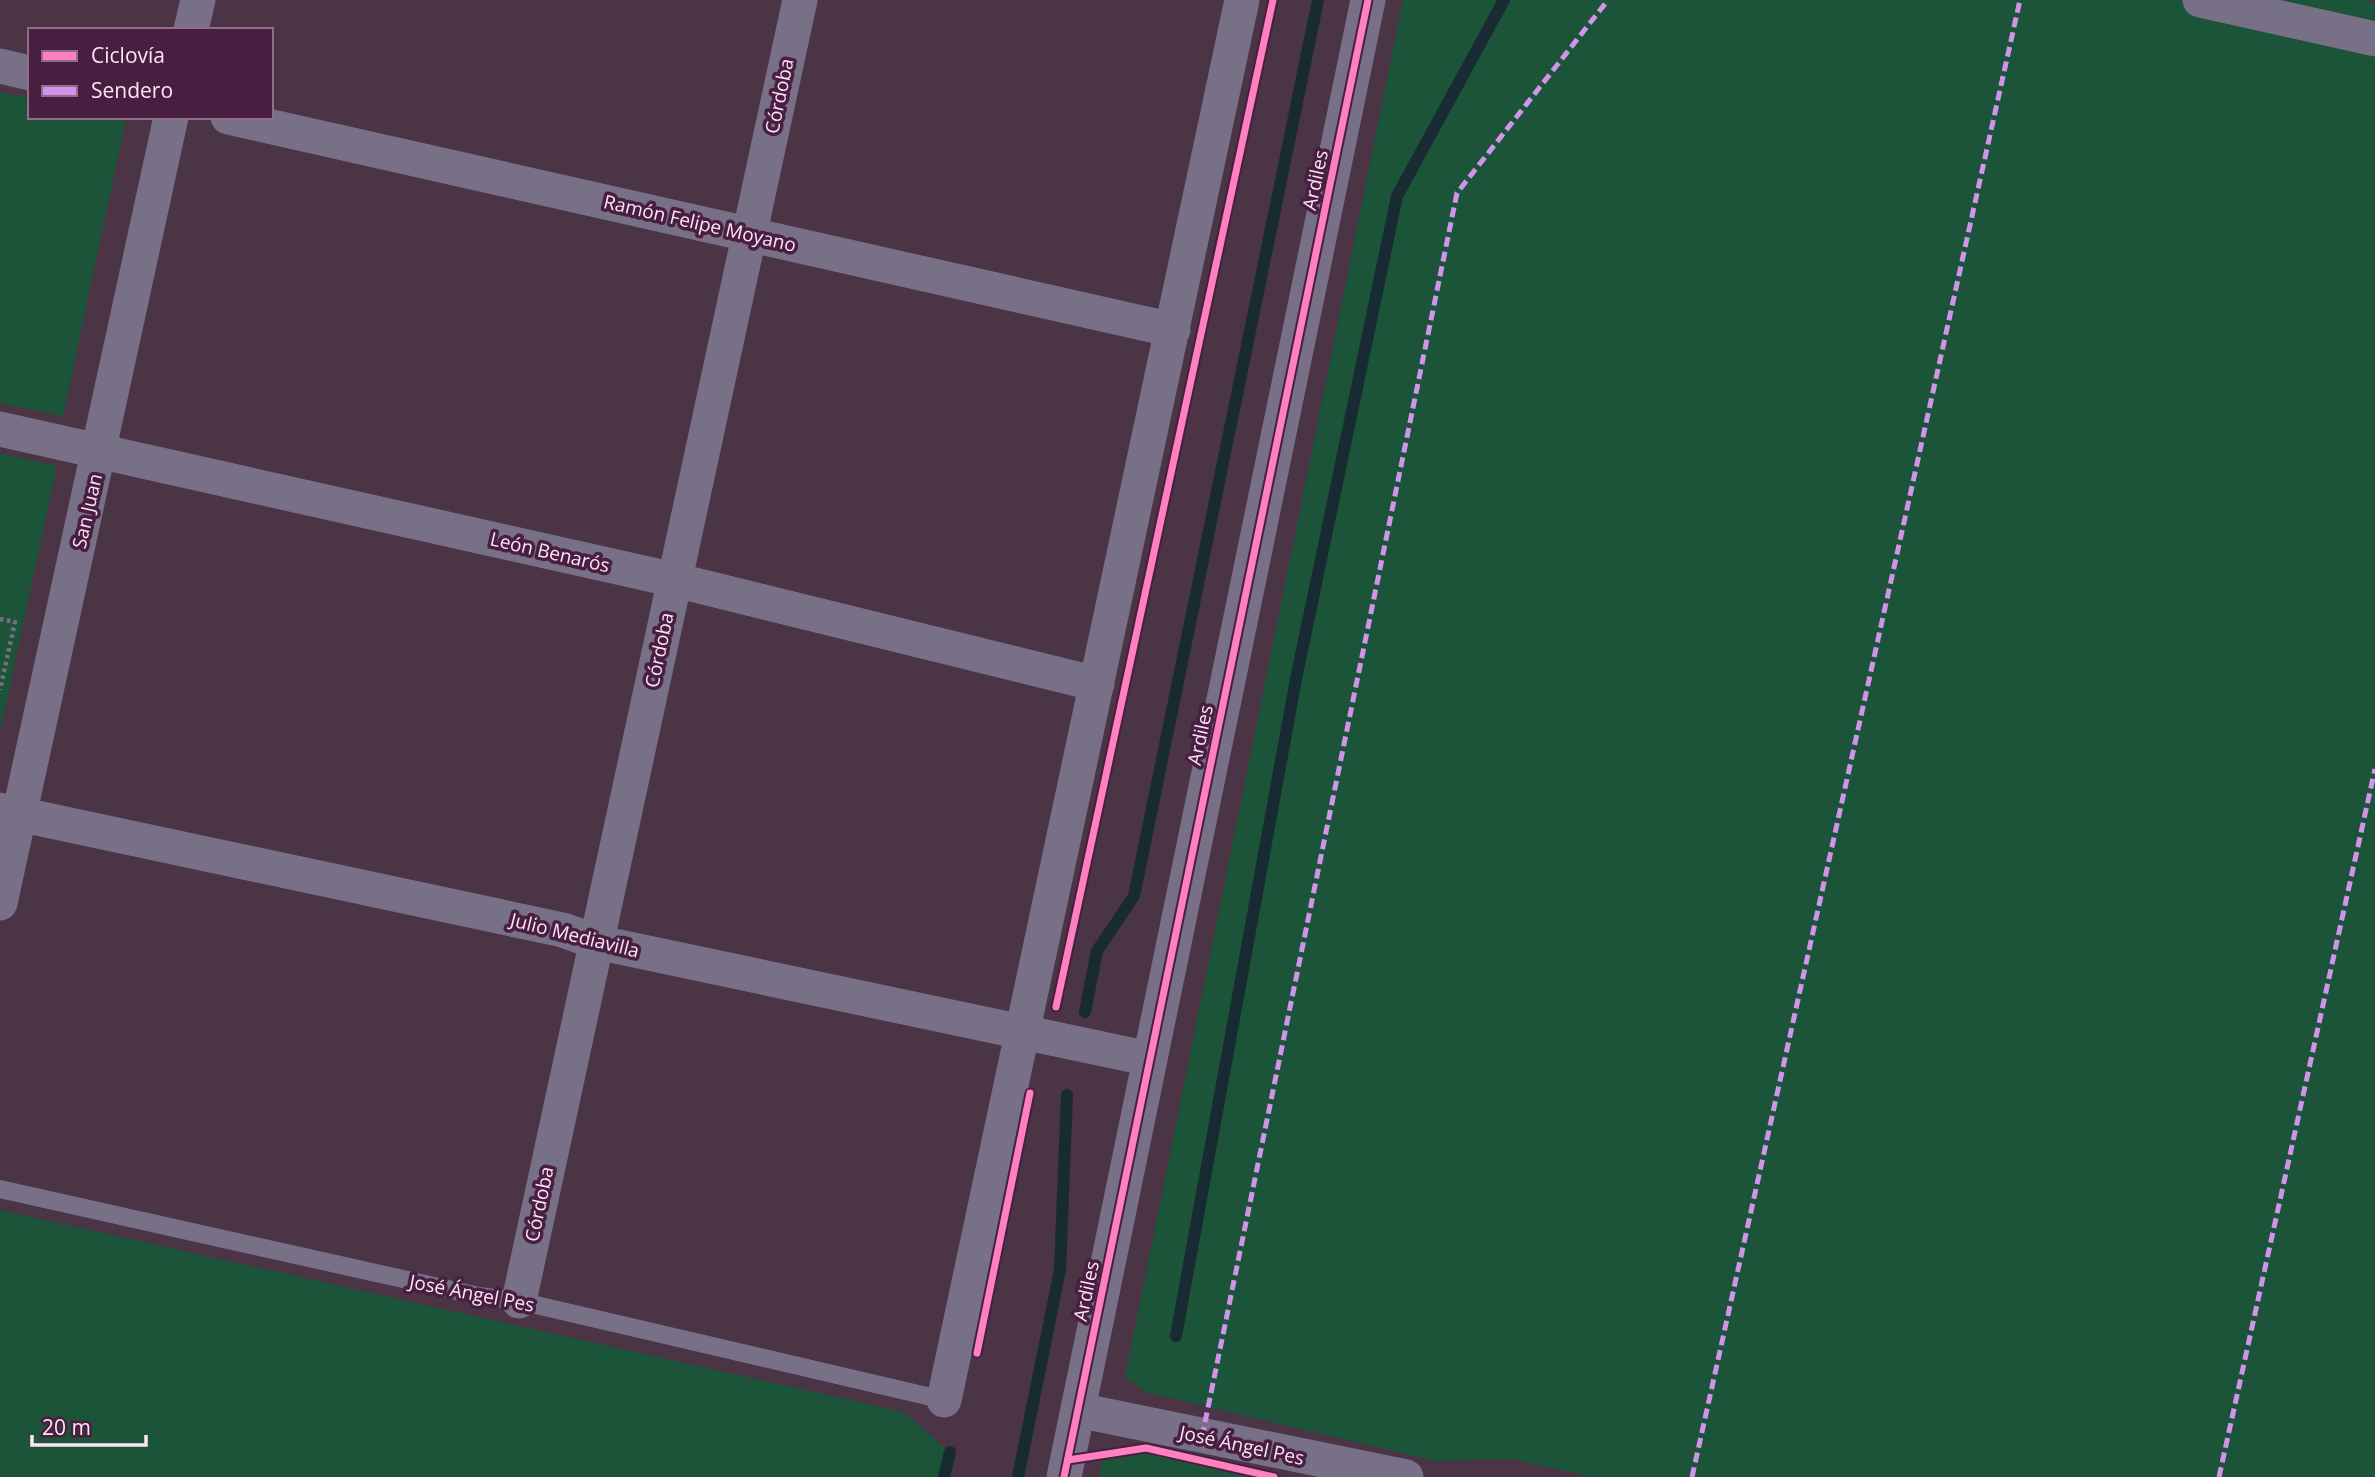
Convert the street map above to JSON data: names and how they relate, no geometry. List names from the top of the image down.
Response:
{
  "streets": {
    "street": [
      "Córdoba",
      "Ardiles",
      "Ramón Felipe Moyano",
      "San Juan",
      "León Benarós",
      "Julio Mediavilla",
      "José Ángel Pes"
    ]
  },
  "crossings": [
    ["Córdoba", "Ramón Felipe Moyano"],
    ["Córdoba", "León Benarós"],
    ["Córdoba", "Julio Mediavilla"],
    ["Córdoba", "José Ángel Pes"],
    ["Ardiles", "Julio Mediavilla"],
    ["Ardiles", "José Ángel Pes"],
    ["San Juan", "León Benarós"],
    ["San Juan", "Julio Mediavilla"]
  ],
  "legend": ["Ciclovía", "Sendero"],
  "scale_bar": "20 m"
}
